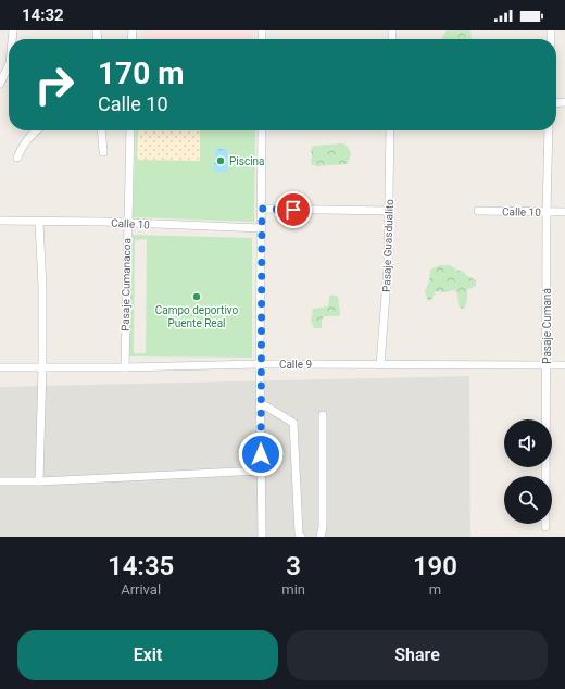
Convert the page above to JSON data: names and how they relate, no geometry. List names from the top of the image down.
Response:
{
  "streets": {
    "street": [
      "Calle 10",
      "Pasaje Guasdualito",
      "Pasaje Cumanacoa",
      "Pasaje Cumaná",
      "Calle 9"
    ]
  },
  "crossings": [
    ["Calle 10", "Pasaje Cumanacoa"],
    ["Calle 10", "Pasaje Cumaná"],
    ["Pasaje Guasdualito", "Calle 9"],
    ["Pasaje Cumanacoa", "Calle 9"],
    ["Pasaje Cumaná", "Calle 9"]
  ],
  "places": ["Piscina", "Campo deportivo Puente Real"],
  "page": {
    "status": "14:32",
    "turn": ["170 m", "Calle 10"],
    "eta": [
      "14:35",
      "Arrival",
      "3",
      "min",
      "190",
      "m"
    ],
    "buttons": ["Exit", "Share"]
  }
}
